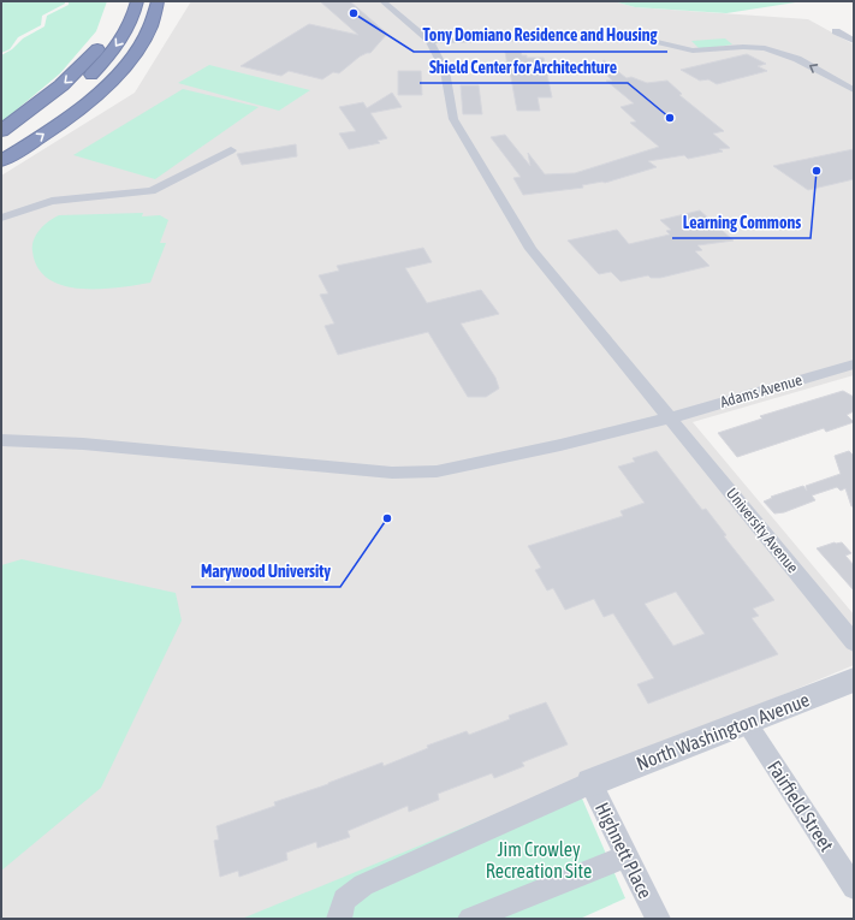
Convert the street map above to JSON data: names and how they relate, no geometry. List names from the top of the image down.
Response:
{
  "streets": {
    "street": [
      "Adams Avenue",
      "University Avenue",
      "North Washington Avenue",
      "Fairfield Street",
      "Highnett Place"
    ]
  },
  "crossings": [
    ["Adams Avenue", "University Avenue"],
    ["North Washington Avenue", "Fairfield Street"],
    ["North Washington Avenue", "Highnett Place"]
  ],
  "parks": ["Jim Crowley Recreation Site"],
  "places": [
    "Tony Domiano Residence and Housing",
    "Shield Center for Architechture",
    "Learning Commons",
    "Marywood University"
  ]
}
